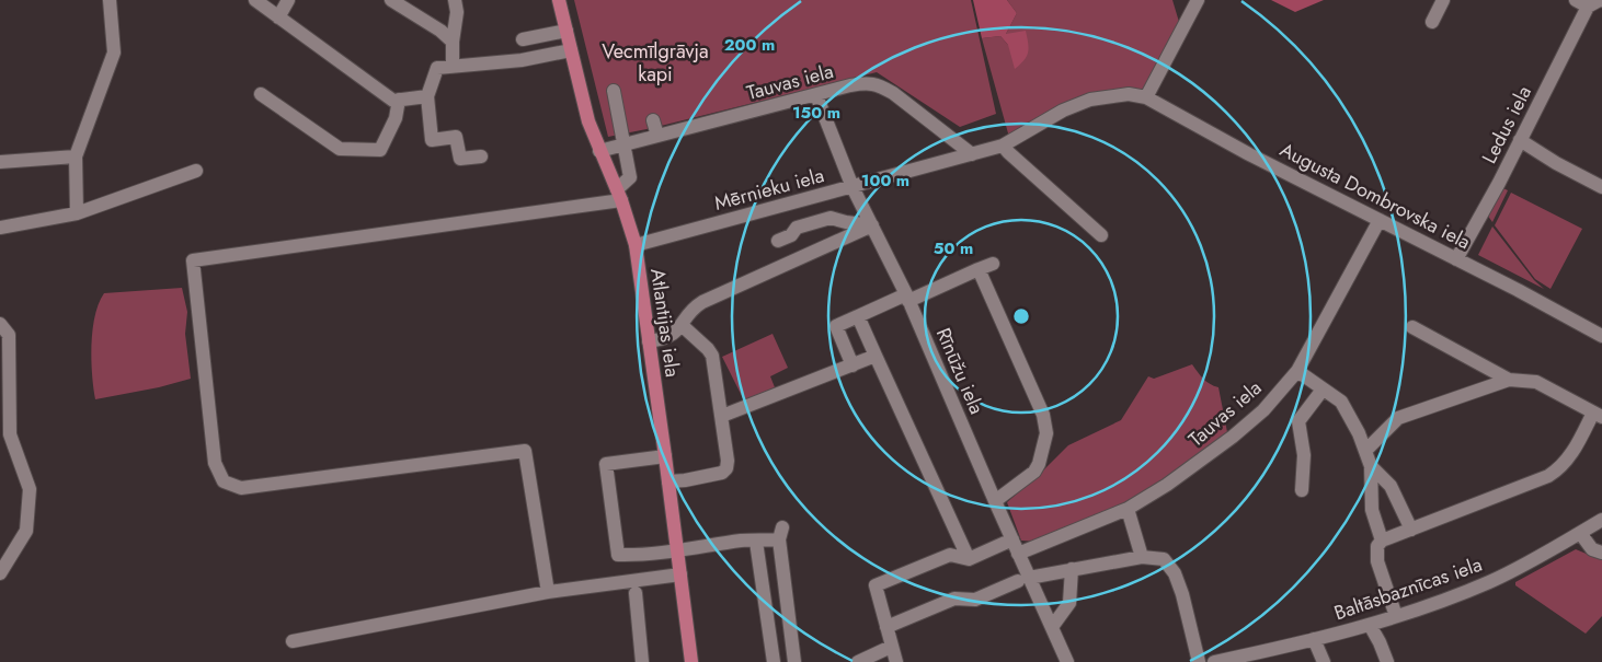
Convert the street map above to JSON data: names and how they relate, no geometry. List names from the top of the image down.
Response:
{
  "streets": {
    "main road": ["Atlantijas iela"],
    "street": [
      "Tauvas iela",
      "Ledus iela",
      "Mērnieku iela",
      "Augusta Dombrovska iela",
      "Rīnūžu iela",
      "Baltāsbaznīcas iela"
    ]
  },
  "crossings": [
    ["Tauvas iela", "Mērnieku iela"],
    ["Tauvas iela", "Augusta Dombrovska iela"],
    ["Tauvas iela", "Atlantijas iela"],
    ["Tauvas iela", "Rīnūžu iela"],
    ["Ledus iela", "Augusta Dombrovska iela"],
    ["Mērnieku iela", "Augusta Dombrovska iela"],
    ["Mērnieku iela", "Atlantijas iela"],
    ["Mērnieku iela", "Rīnūžu iela"]
  ],
  "parks": ["Vecmīlgrāvja kapi"],
  "rings": [
    "200 m",
    "150 m",
    "100 m",
    "50 m"
  ]
}
